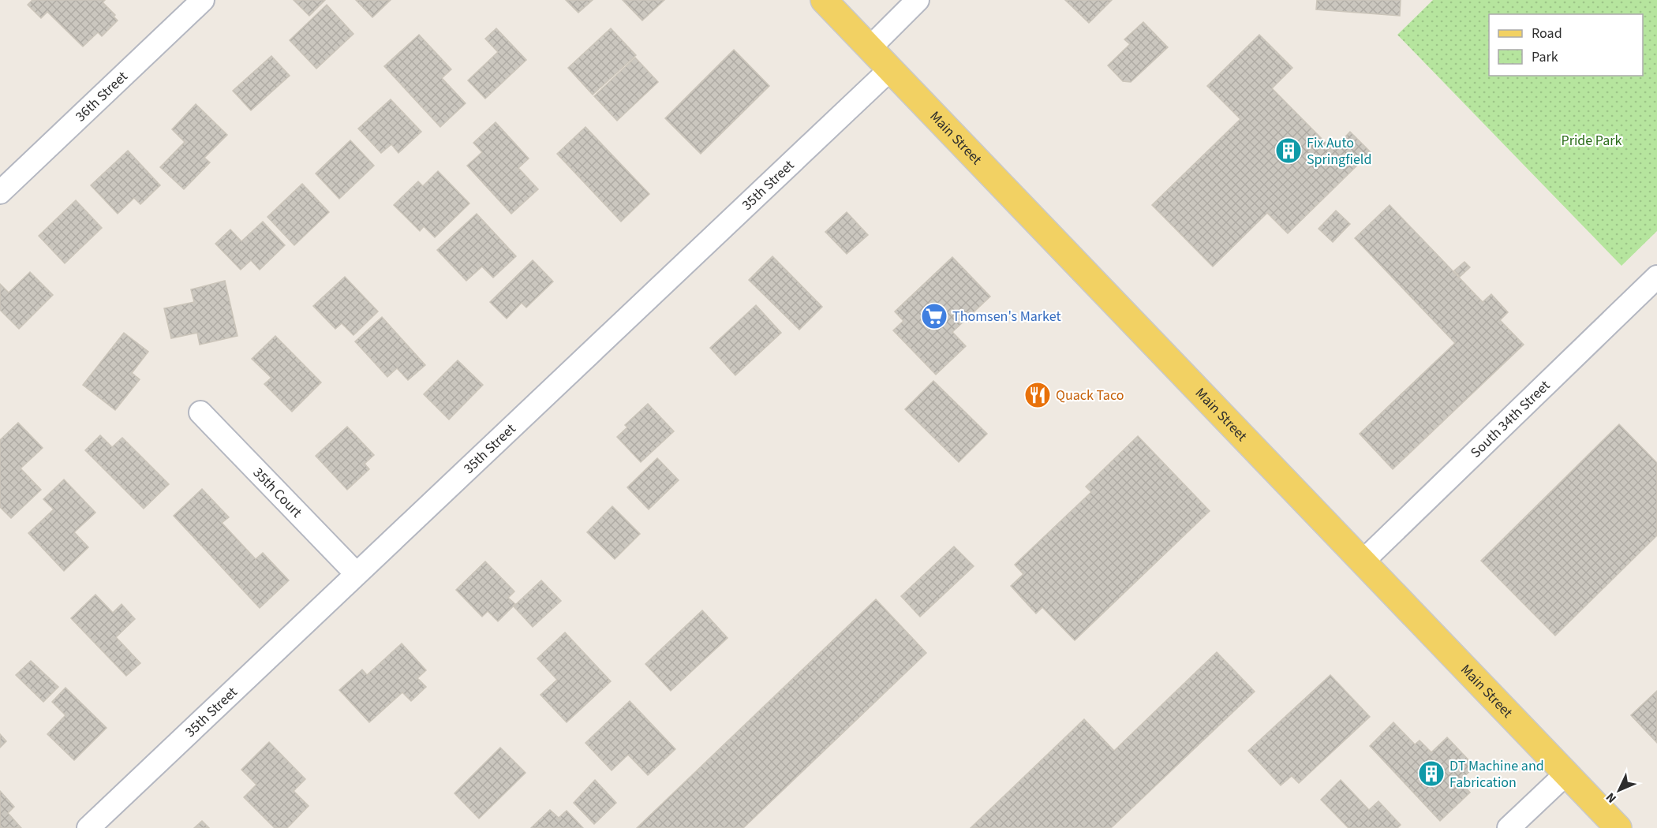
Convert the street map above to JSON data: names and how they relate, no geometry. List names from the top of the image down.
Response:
{
  "streets": {
    "main road": ["Main Street"],
    "street": [
      "36th Street",
      "35th Street",
      "South 34th Street",
      "35th Court"
    ]
  },
  "crossings": [
    ["Main Street", "35th Street"],
    ["Main Street", "South 34th Street"],
    ["35th Street", "35th Court"]
  ],
  "parks": ["Pride Park"],
  "places": {
    "building": ["Fix Auto Springfield", "DT Machine and Fabrication"],
    "supermarket": ["Thomsen's Market"],
    "restaurant": ["Quack Taco"]
  },
  "legend": ["Road", "Park"],
  "north": "bottom left"
}
